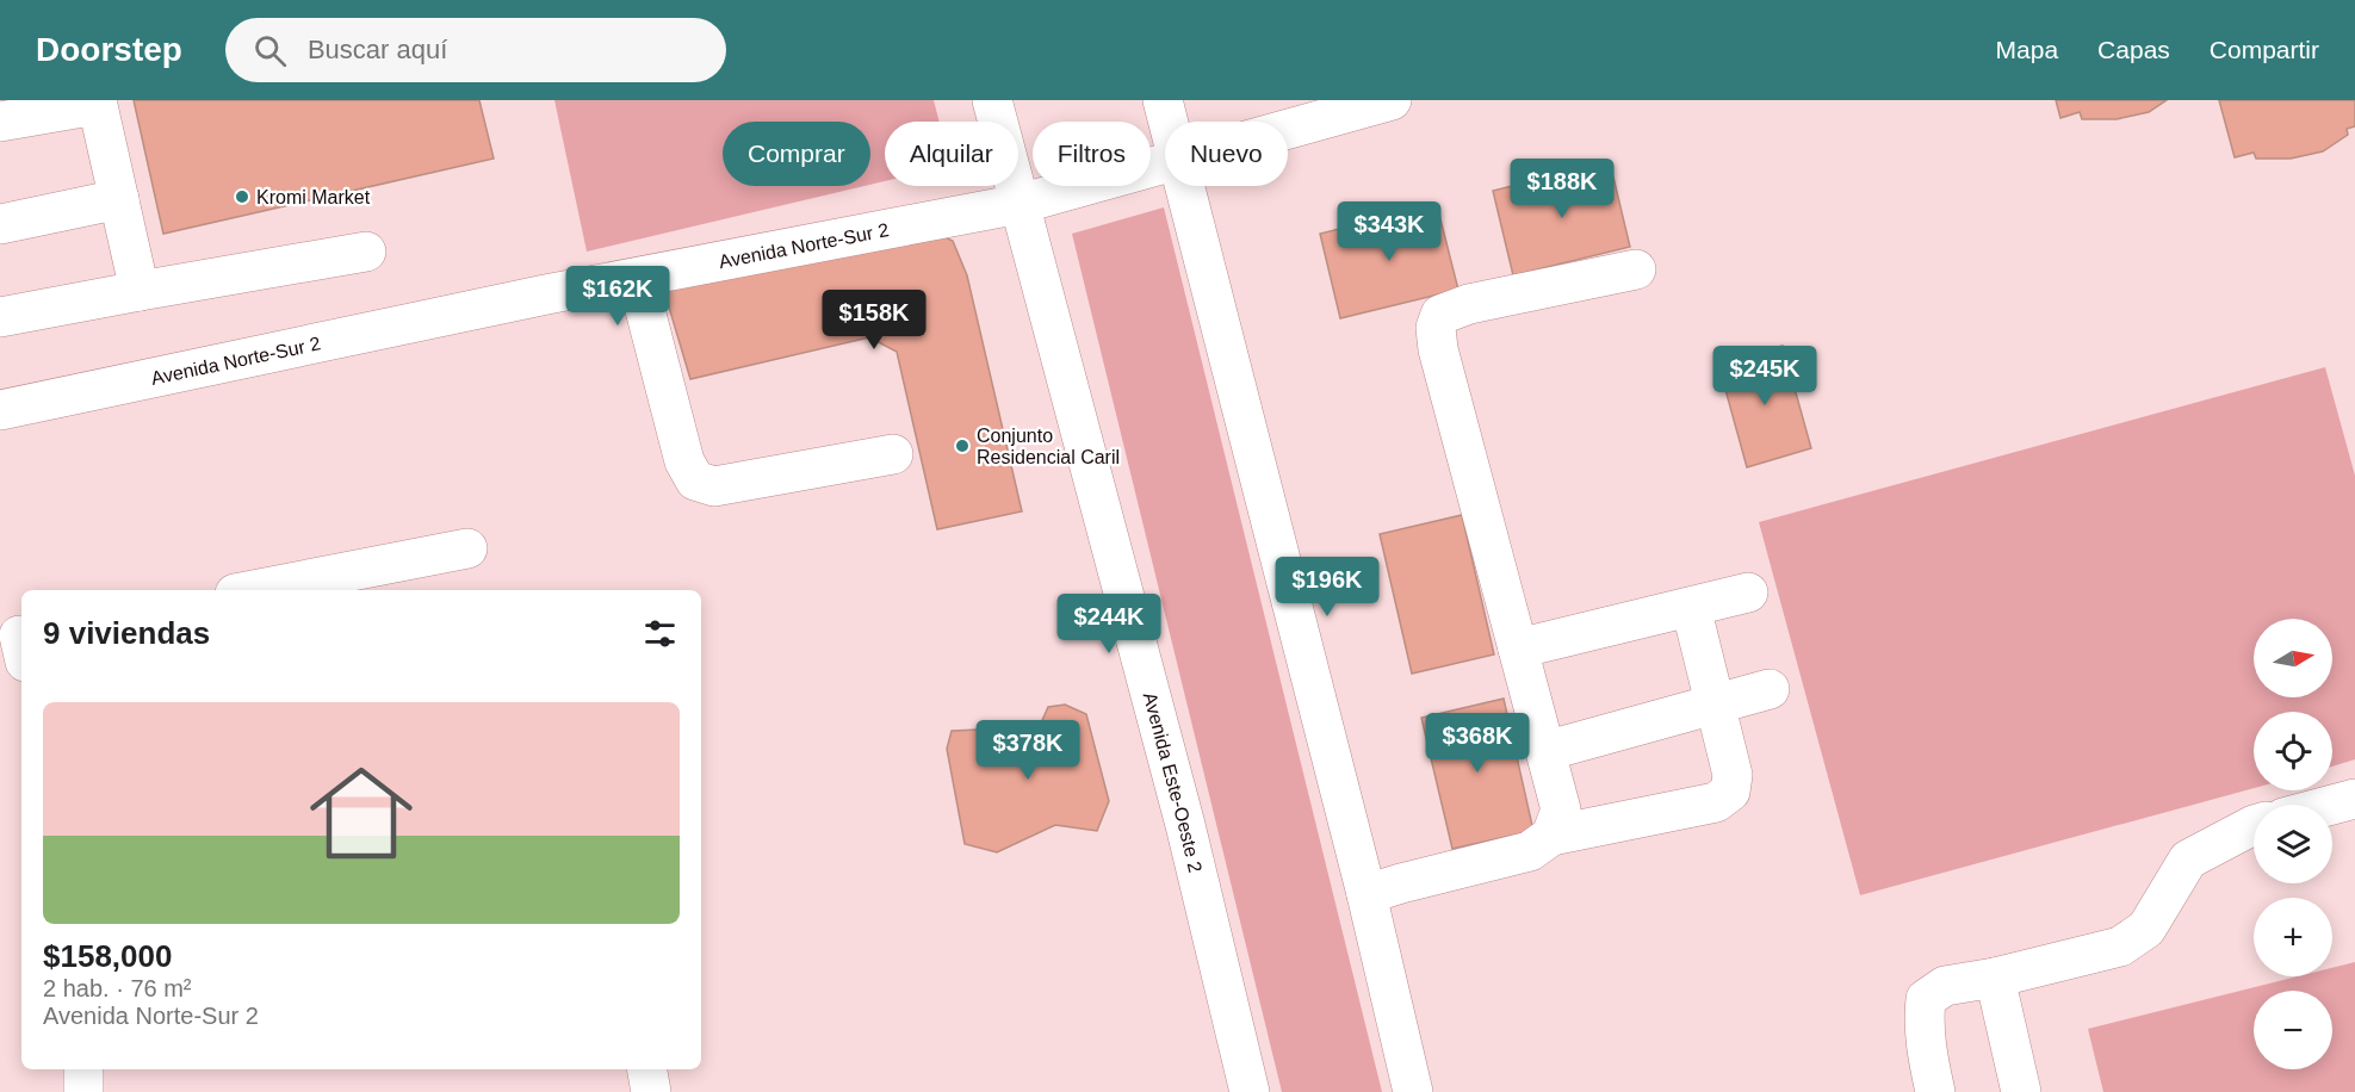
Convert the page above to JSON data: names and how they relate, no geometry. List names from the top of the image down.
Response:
{
  "streets": {
    "street": ["Avenida Norte-Sur 2", "Avenida Este-Oeste 2"]
  },
  "crossings": [
    ["Avenida Norte-Sur 2", "Avenida Este-Oeste 2"]
  ],
  "places": ["Kromi Market", "Conjunto Residencial Caril"],
  "north": "right",
  "page": {
    "header": "Doorstep",
    "search": "Buscar aquí",
    "nav": ["Mapa", "Capas", "Compartir"],
    "chip": [
      "Comprar",
      "Alquilar",
      "Filtros",
      "Nuevo"
    ],
    "price": [
      "$188K",
      "$343K",
      "$162K",
      "$158K",
      "$245K",
      "$196K",
      "$244K",
      "$368K",
      "$378K"
    ],
    "heading": "9 viviendas",
    "map_buttons": ["+", "−"],
    "list": [
      {
        "name": "$158,000",
        "note": "2 hab. · 76 m² · Avenida Norte-Sur 2"
      }
    ]
  }
}
